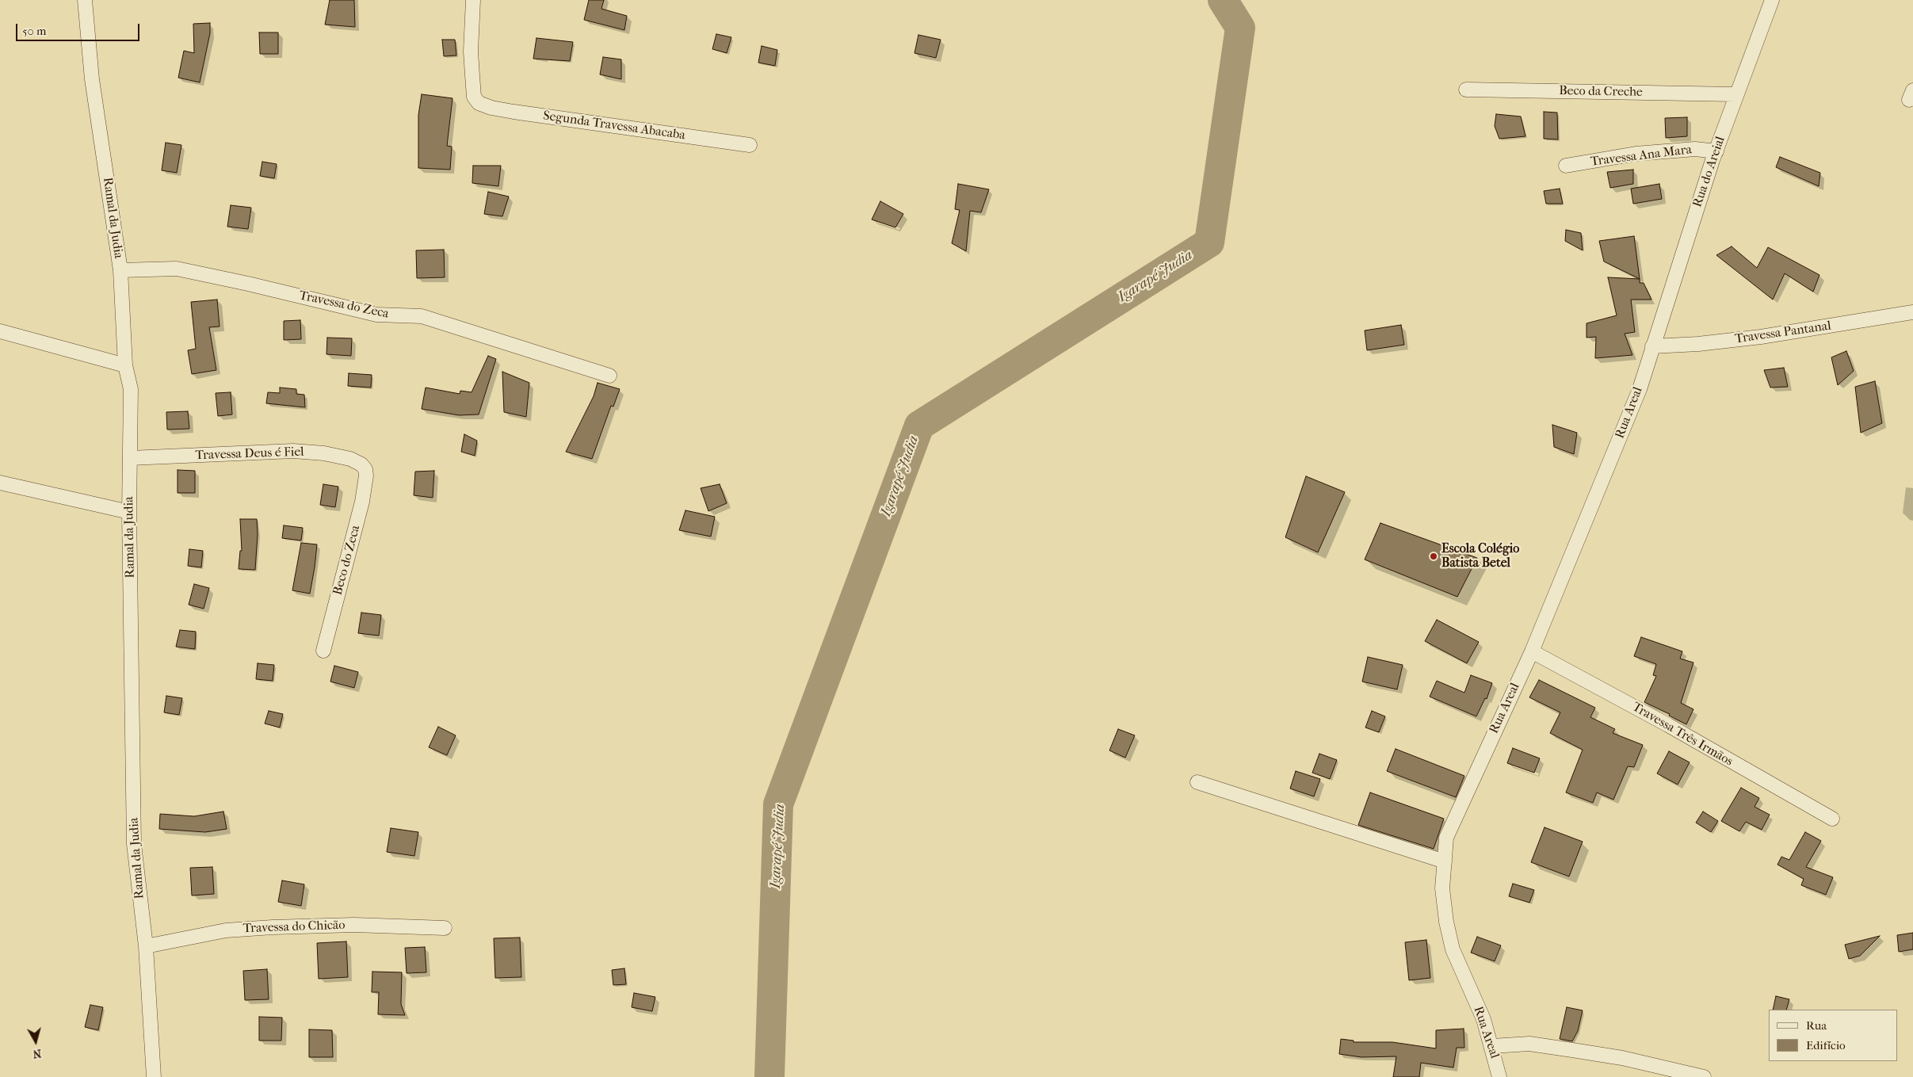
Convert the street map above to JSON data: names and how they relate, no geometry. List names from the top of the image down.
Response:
{
  "streets": {
    "street": [
      "Beco da Creche",
      "Segunda Travessa Abacaba",
      "Travessa Ana Mara",
      "Rua do Areial",
      "Ramal da Judia",
      "Travessa do Zeca",
      "Travessa Pantanal",
      "Rua Areal",
      "Travessa Deus é Fiel",
      "Beco do Zeca",
      "Travessa Três Irmãos",
      "Travessa do Chicão"
    ]
  },
  "crossings": [
    ["Beco da Creche", "Rua do Areial"],
    ["Travessa Ana Mara", "Rua do Areial"],
    ["Rua do Areial", "Travessa Pantanal"],
    ["Rua do Areial", "Rua Areal"],
    ["Ramal da Judia", "Travessa do Zeca"],
    ["Ramal da Judia", "Travessa Deus é Fiel"],
    ["Ramal da Judia", "Travessa do Chicão"],
    ["Travessa Pantanal", "Rua Areal"],
    ["Rua Areal", "Travessa Três Irmãos"],
    ["Travessa Deus é Fiel", "Beco do Zeca"]
  ],
  "water": ["Igarapé Judia"],
  "places": ["Escola Colégio Batista Betel"],
  "legend": ["Rua", "Edifício"],
  "scale_bar": "50 m",
  "north": "bottom"
}
